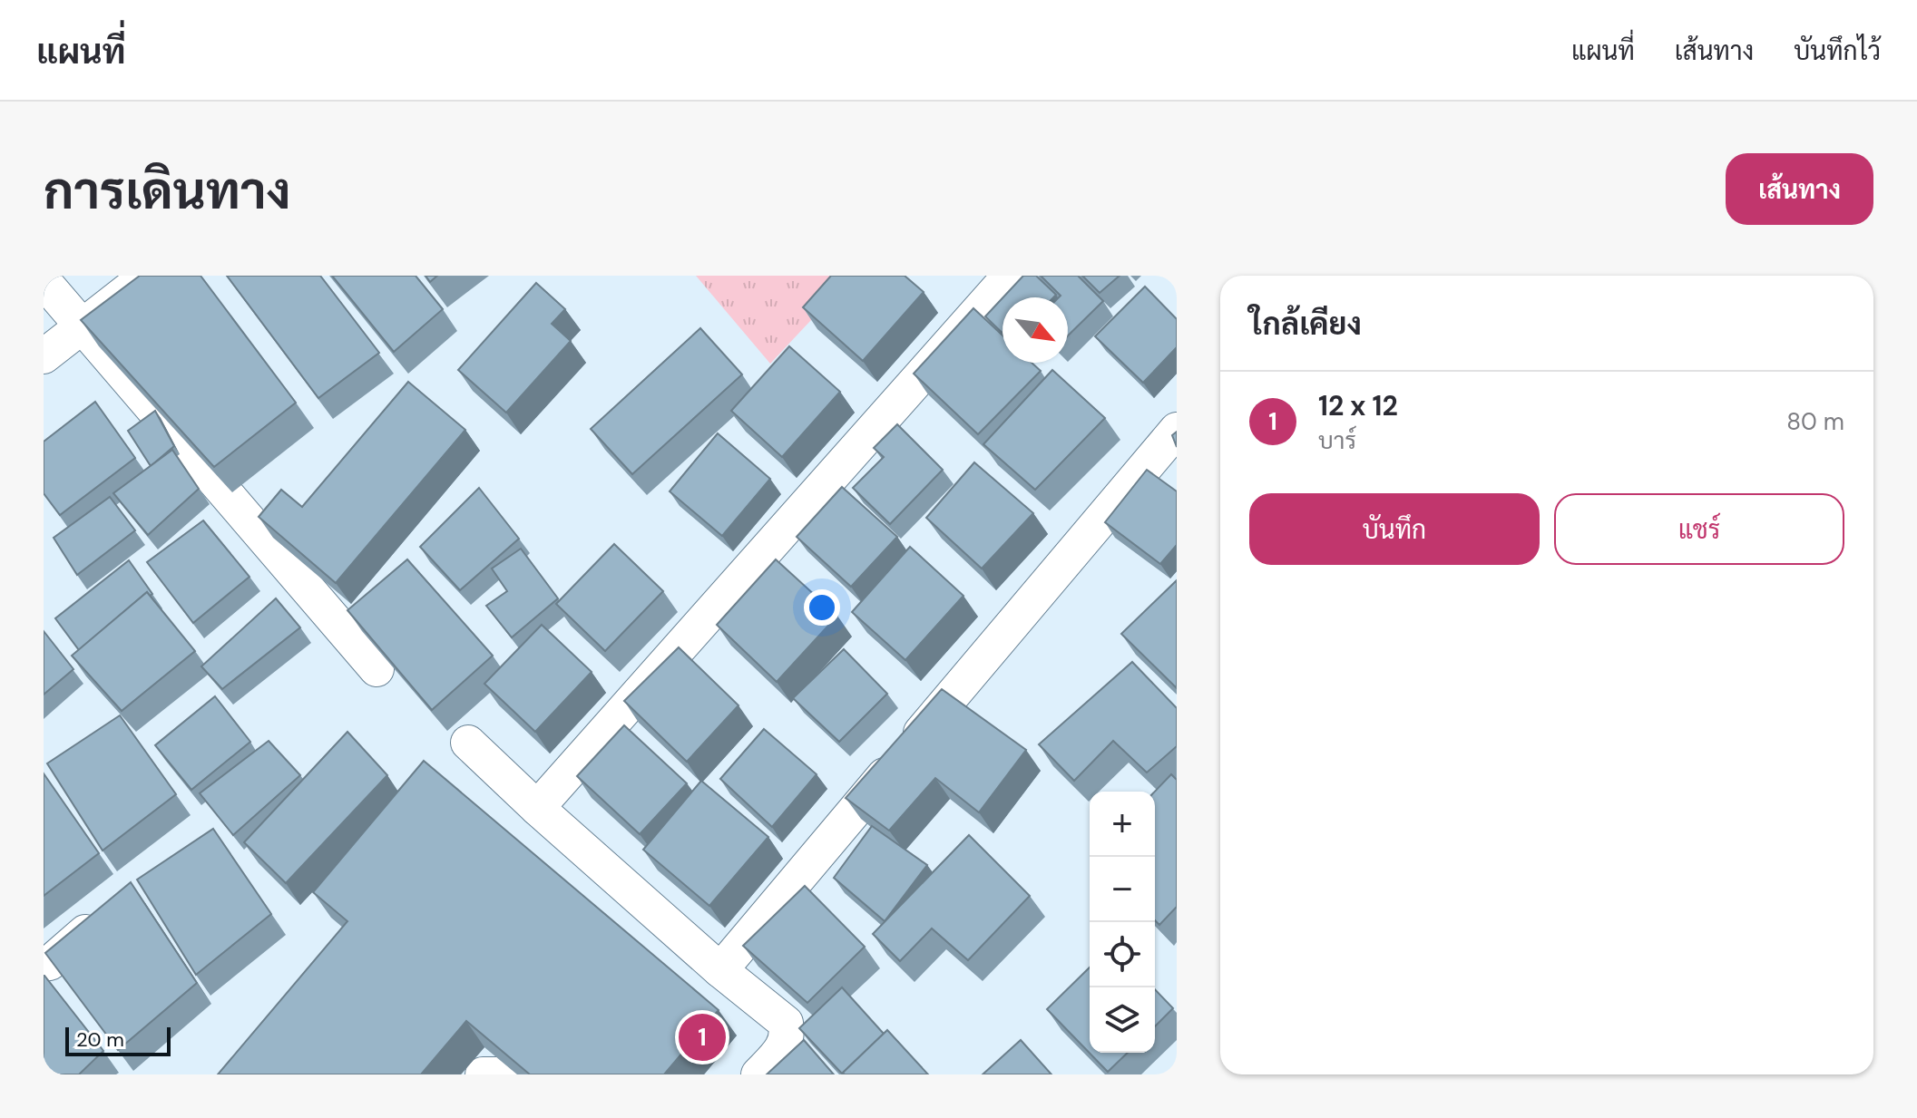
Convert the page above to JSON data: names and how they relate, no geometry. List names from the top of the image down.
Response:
{
  "scale_bar": "20 m",
  "north": "bottom right",
  "page": {
    "header": "แผนที่",
    "nav": ["แผนที่", "เส้นทาง", "บันทึกไว้"],
    "buttons": [
      "เส้นทาง",
      ["บันทึก", "แชร์"]
    ],
    "title": "การเดินทาง",
    "heading": "ใกล้เคียง",
    "list": [
      {
        "mark": "1",
        "name": "12 x 12",
        "note": "บาร์",
        "value": "80 m"
      }
    ],
    "map_buttons": ["+", "−"],
    "pins": "1",
    "scale": "20 m"
  }
}
